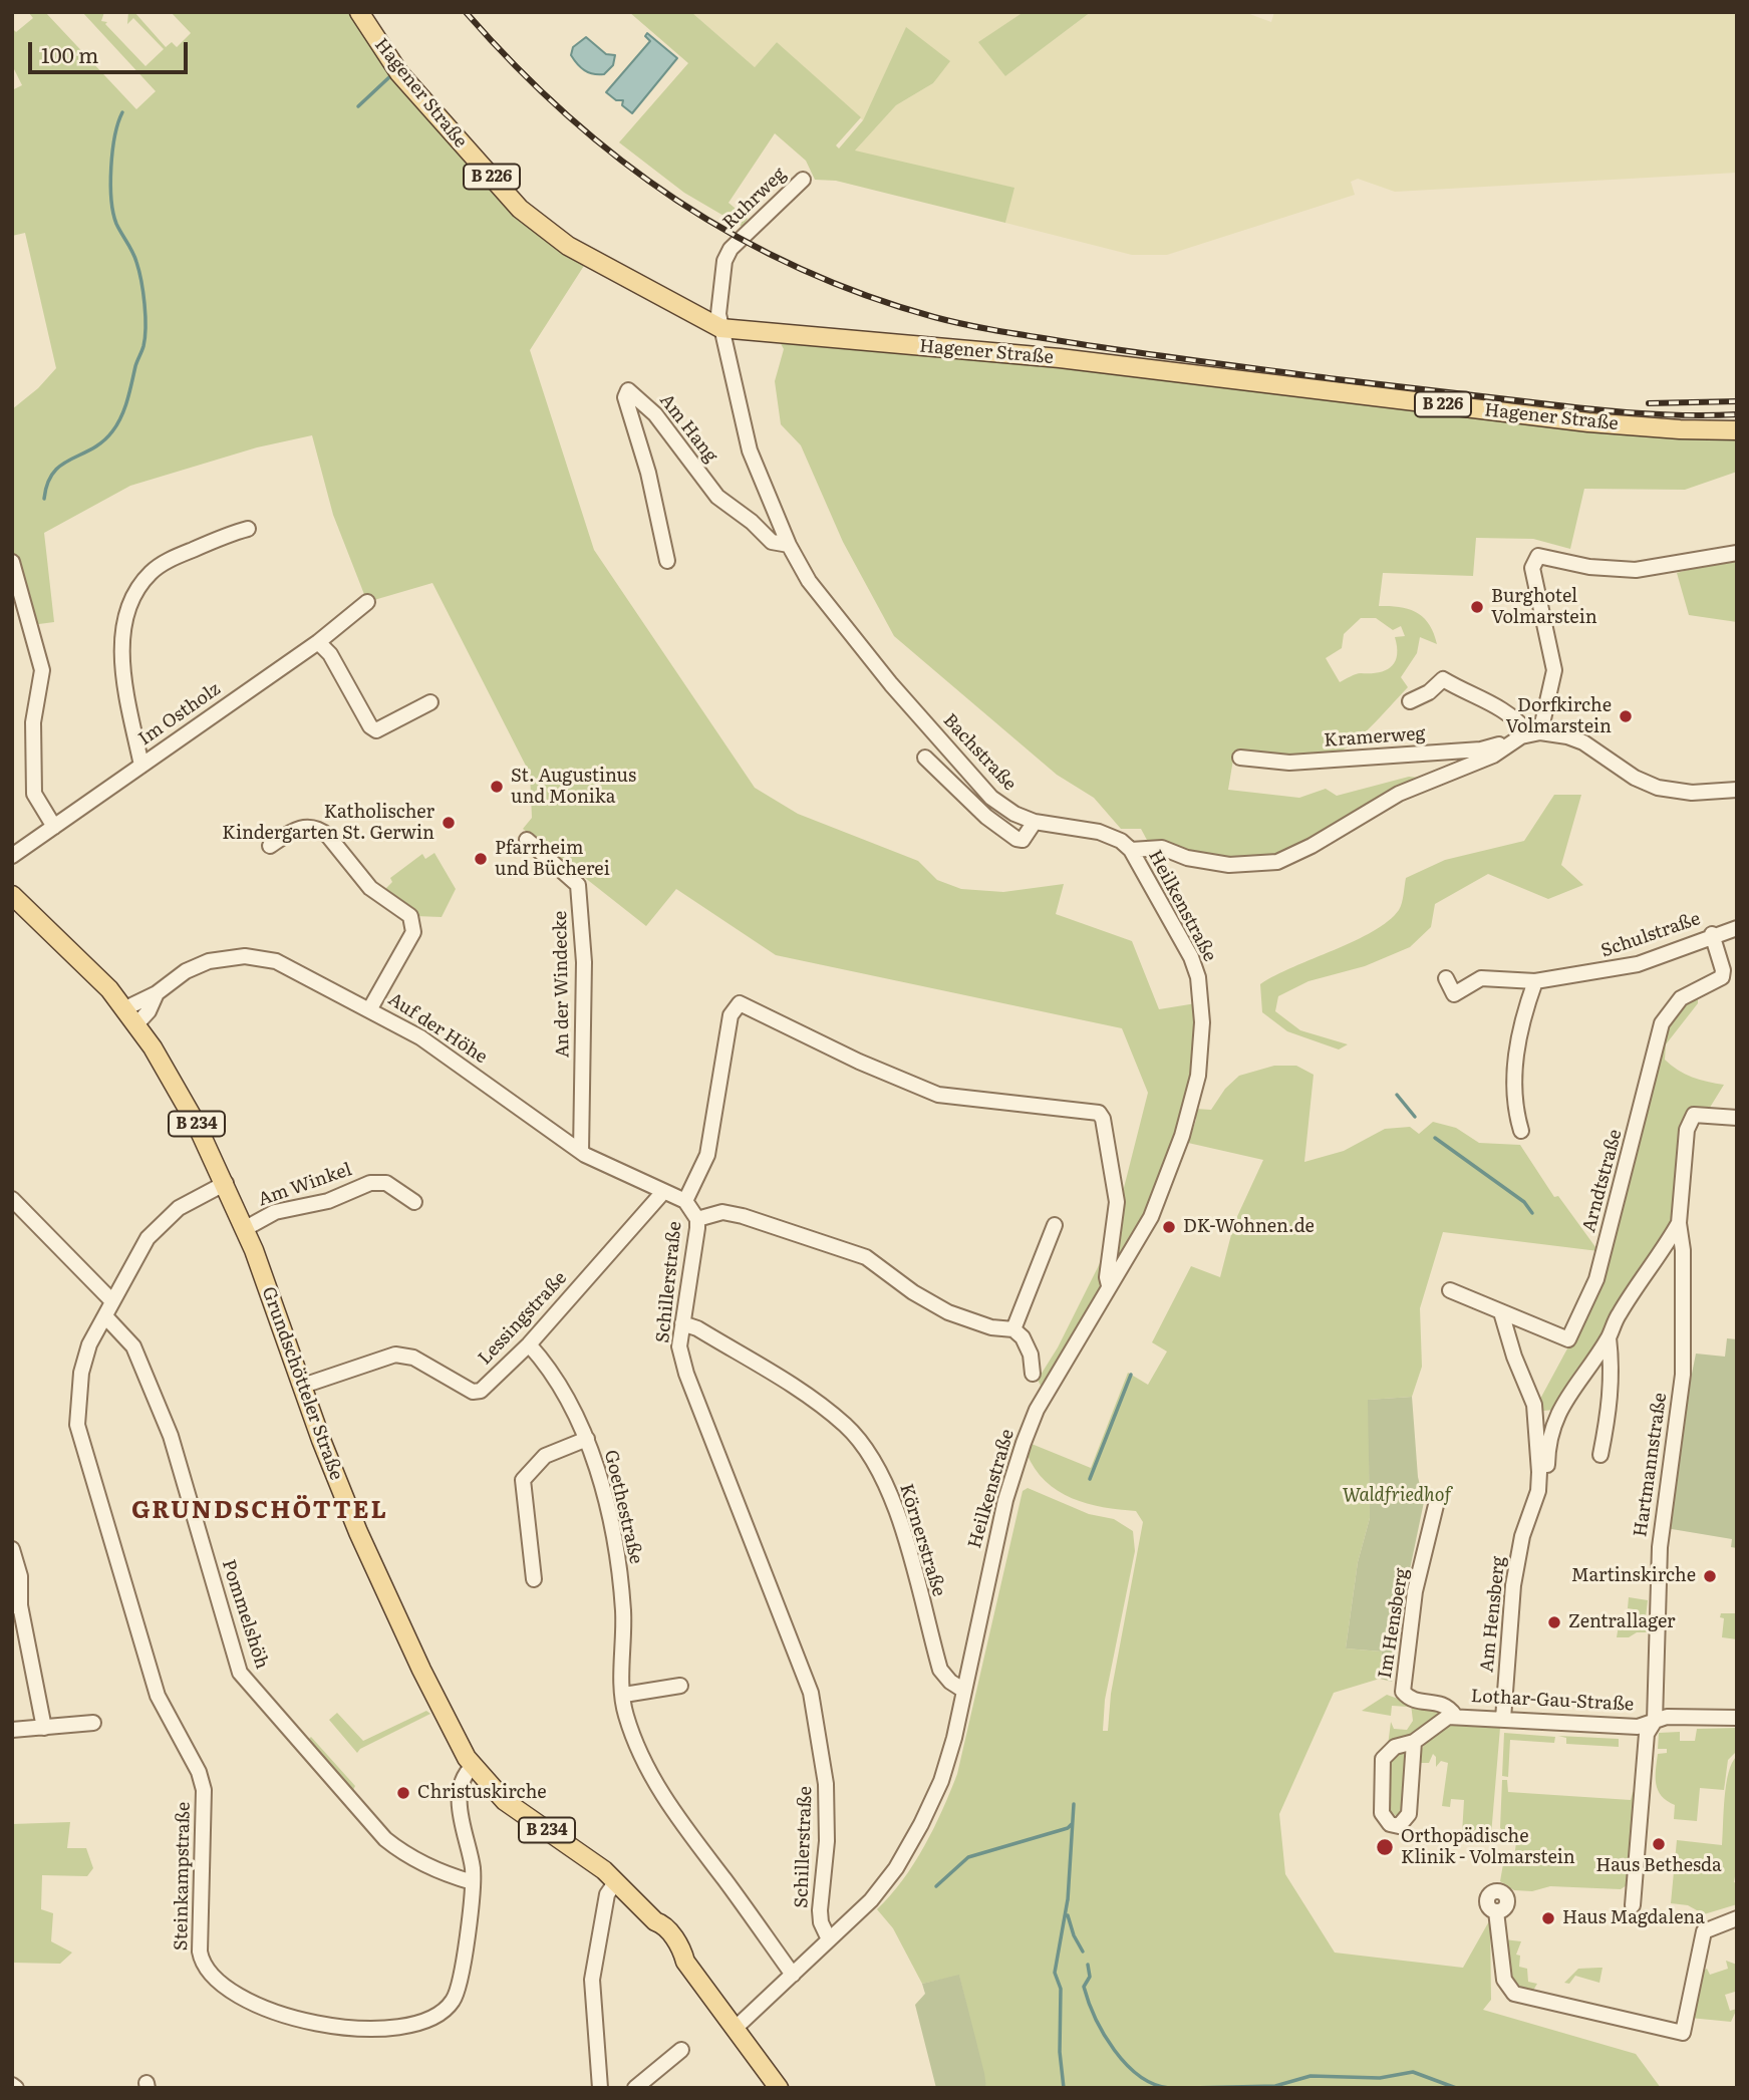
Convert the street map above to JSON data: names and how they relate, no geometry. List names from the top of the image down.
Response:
{
  "streets": {
    "main road": [
      "Hagener Straße",
      "B 226",
      "B 234",
      "Grundschötteler Straße"
    ],
    "street": [
      "Ruhrweg",
      "Am Hang",
      "Im Ostholz",
      "Kramerweg",
      "Bachstraße",
      "Heilkenstraße",
      "Schulstraße",
      "An der Windecke",
      "Auf der Höhe",
      "Arndtstraße",
      "Am Winkel",
      "Schillerstraße",
      "Lessingstraße",
      "Hartmannstraße",
      "Goethestraße",
      "Körnerstraße",
      "Pommelshöh",
      "Am Hensberg",
      "Im Hensberg",
      "Lothar-Gau-Straße",
      "Steinkampstraße"
    ]
  },
  "crossings": [
    ["Hagener Straße", "Ruhrweg"],
    ["Hagener Straße", "Bachstraße"],
    ["Ruhrweg", "Bachstraße"],
    ["Am Hang", "Bachstraße"],
    ["Bachstraße", "Heilkenstraße"],
    ["Heilkenstraße", "Schillerstraße"],
    ["Heilkenstraße", "Grundschötteler Straße"],
    ["Heilkenstraße", "Goethestraße"],
    ["Heilkenstraße", "Körnerstraße"],
    ["Schulstraße", "Arndtstraße"],
    ["An der Windecke", "Auf der Höhe"],
    ["Auf der Höhe", "Schillerstraße"],
    ["Auf der Höhe", "Lessingstraße"],
    ["Auf der Höhe", "Grundschötteler Straße"],
    ["Arndtstraße", "Am Hensberg"],
    ["Am Winkel", "Grundschötteler Straße"],
    ["Schillerstraße", "Körnerstraße"],
    ["Lessingstraße", "Grundschötteler Straße"],
    ["Lessingstraße", "Goethestraße"],
    ["Grundschötteler Straße", "Steinkampstraße"],
    ["Hartmannstraße", "Lothar-Gau-Straße"],
    ["Pommelshöh", "Steinkampstraße"],
    ["Am Hensberg", "Lothar-Gau-Straße"],
    ["Im Hensberg", "Lothar-Gau-Straße"]
  ],
  "districts": ["GRUNDSCHÖTTEL"],
  "parks": ["Waldfriedhof"],
  "places": [
    "Burghotel Volmarstein",
    "Dorfkirche Volmarstein",
    "St. Augustinus und Monika",
    "Katholischer Kindergarten St. Gerwin",
    "Pfarrheim und Bücherei",
    "DK-Wohnen.de",
    "Martinskirche",
    "Zentrallager",
    "Christuskirche",
    "Haus Bethesda",
    "Orthopädische Klinik - Volmarstein",
    "Haus Magdalena"
  ],
  "scale_bar": "100 m"
}
